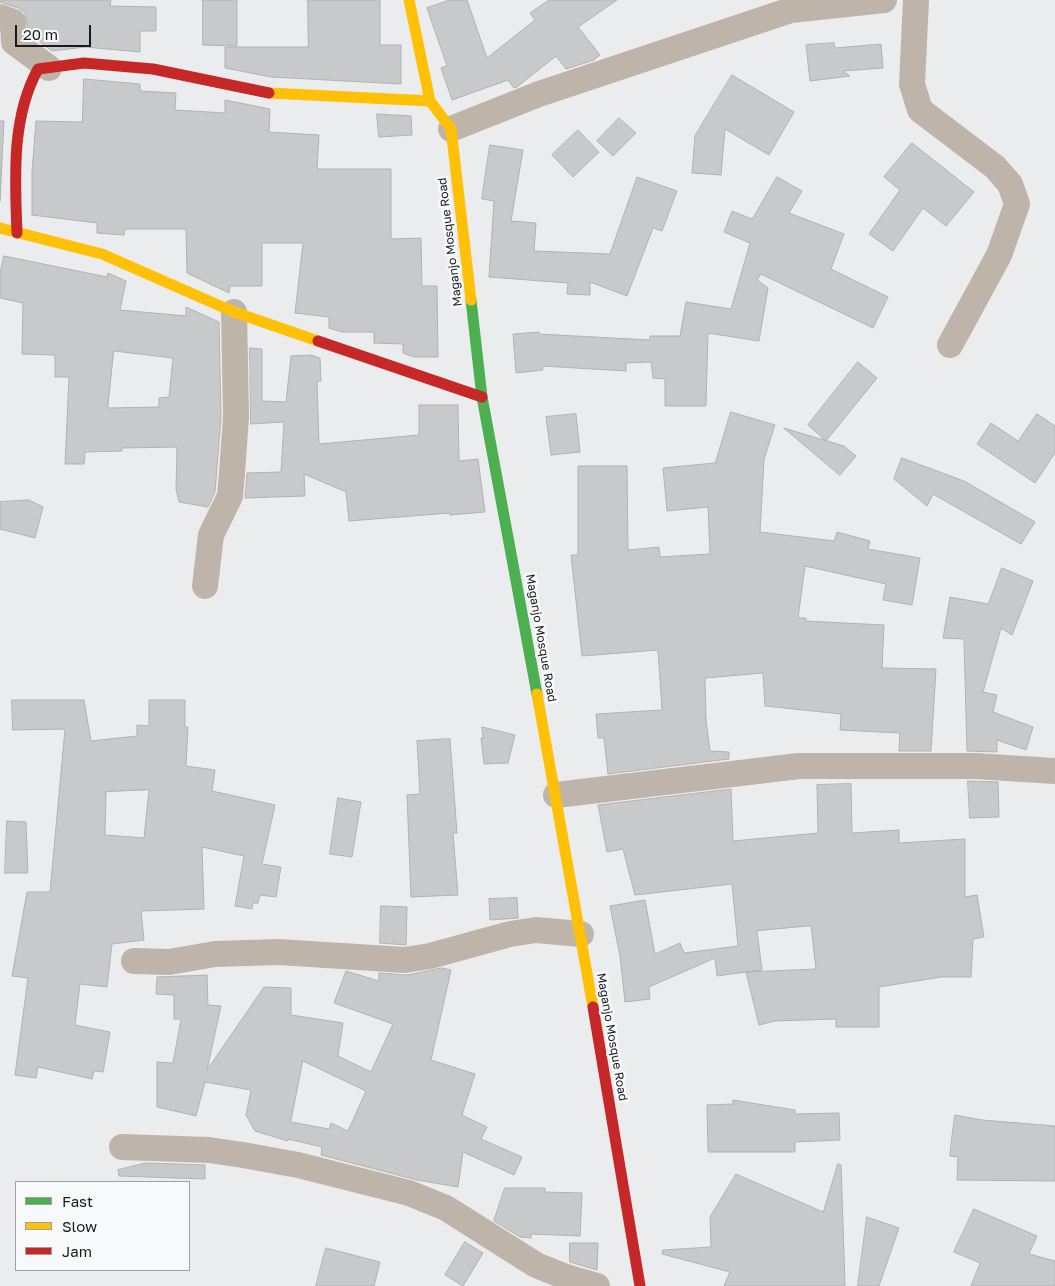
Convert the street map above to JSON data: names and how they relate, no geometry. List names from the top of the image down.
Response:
{
  "streets": {
    "street": ["Maganjo Mosque Road"]
  },
  "legend": ["Fast", "Slow", "Jam"],
  "scale_bar": "20 m"
}
